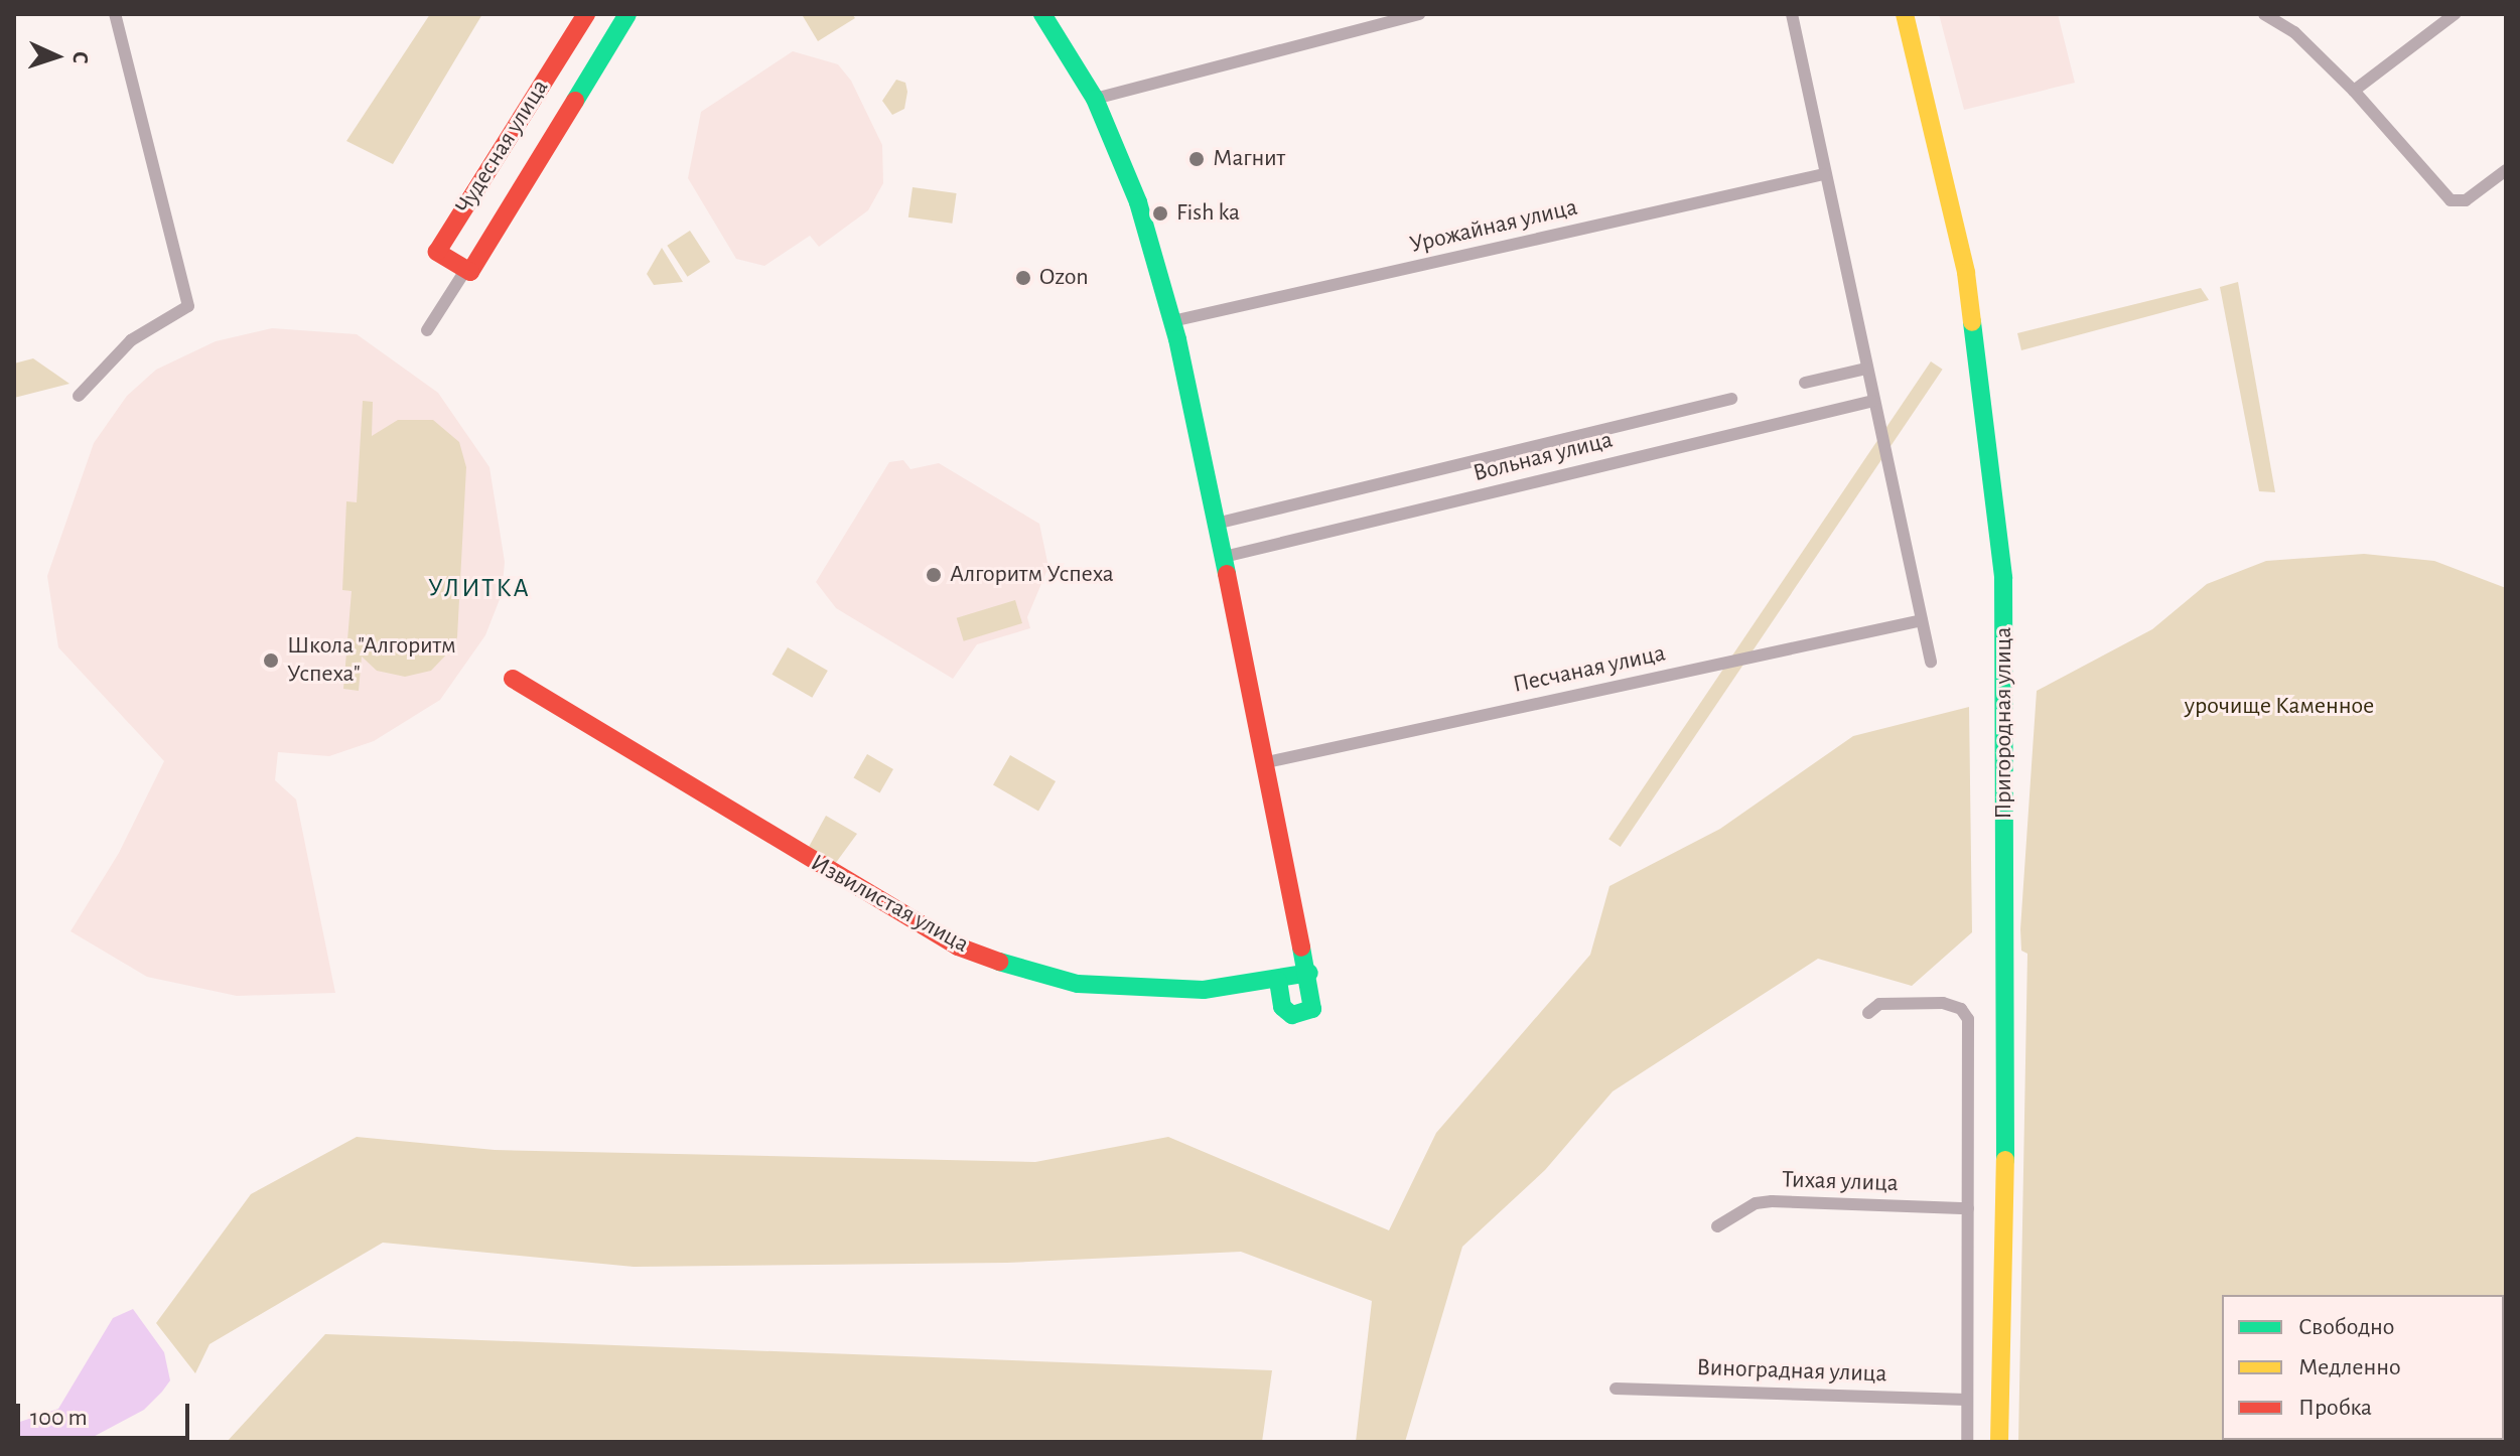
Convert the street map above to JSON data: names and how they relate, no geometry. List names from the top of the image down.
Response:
{
  "streets": {
    "street": [
      "Чудесная улица",
      "Урожайная улица",
      "Вольная улица",
      "Песчаная улица",
      "Пригородная улица",
      "Извилистая улица",
      "Тихая улица",
      "Виноградная улица"
    ]
  },
  "districts": ["УЛИТКА"],
  "parks": ["урочище Каменное"],
  "places": [
    "Магнит",
    "Fish ka",
    "Ozon",
    "Алгоритм Успеха",
    "Школа \"Алгоритм Успеха\""
  ],
  "legend": ["Свободно", "Медленно", "Пробка"],
  "scale_bar": "100 m",
  "north": "right"
}
